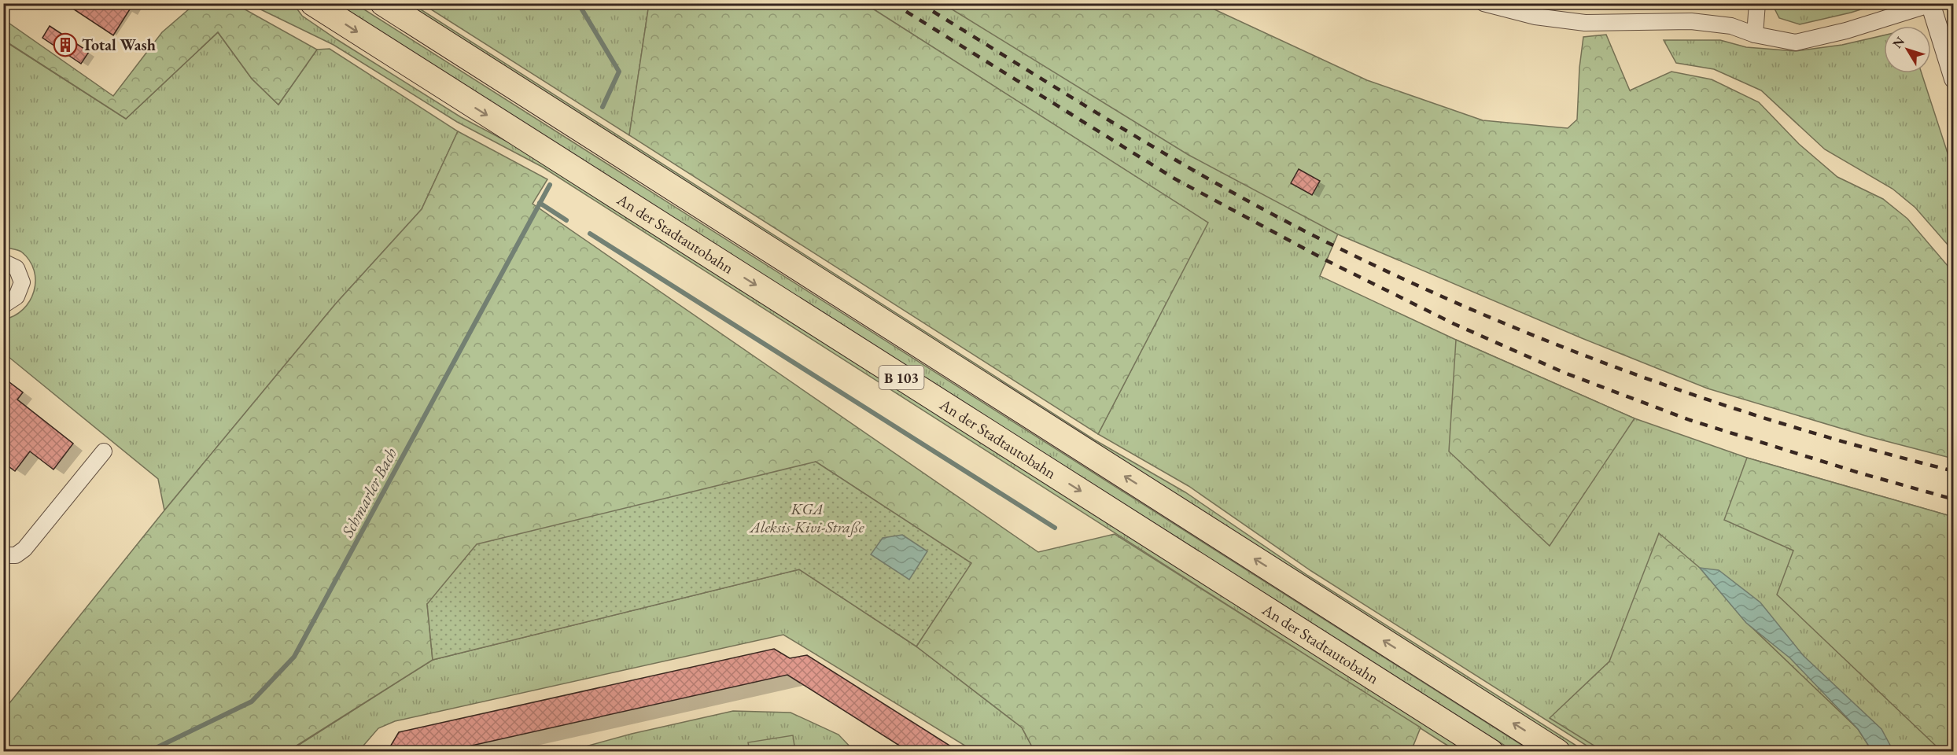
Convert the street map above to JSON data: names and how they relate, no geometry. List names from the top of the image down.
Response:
{
  "streets": {
    "highway": ["An der Stadtautobahn", "B 103"]
  },
  "water": ["Schmarler Bach"],
  "parks": ["KGA Aleksis-Kivi-Straße"],
  "places": {
    "building": ["Total Wash"]
  },
  "north": "top left"
}
